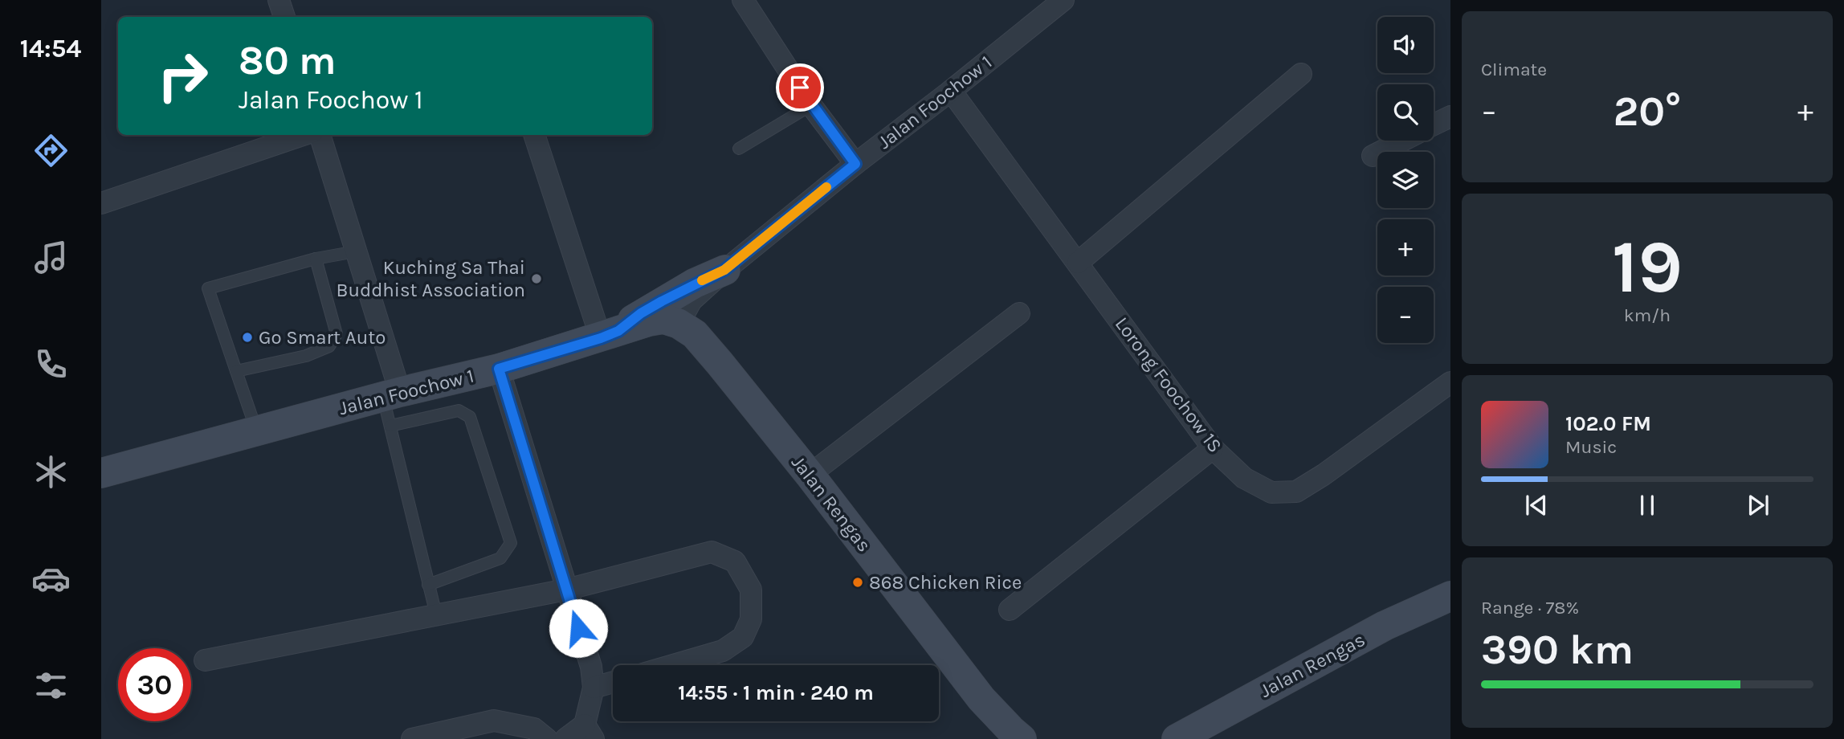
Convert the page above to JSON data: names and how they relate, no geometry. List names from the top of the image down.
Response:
{
  "streets": {
    "street": ["Jalan Foochow 1", "Lorong Foochow 1S", "Jalan Rengas"]
  },
  "crossings": [
    ["Jalan Foochow 1", "Lorong Foochow 1S"],
    ["Jalan Foochow 1", "Jalan Rengas"]
  ],
  "places": ["Kuching Sa Thai Buddhist Association", "Go Smart Auto", "868 Chicken Rice"],
  "page": {
    "tabs": "14:54",
    "tile": [
      "Climate",
      ["19", "km/h"],
      ["Range · 78%", "390 km"]
    ],
    "map_buttons": ["+", "−"],
    "turn": ["80 m", "Jalan Foochow 1"],
    "heat": ["−", "20°", "+"],
    "song": ["102.0 FM", "Music"],
    "limit": "30",
    "trip": "14:55 · 1 min · 240 m"
  }
}
